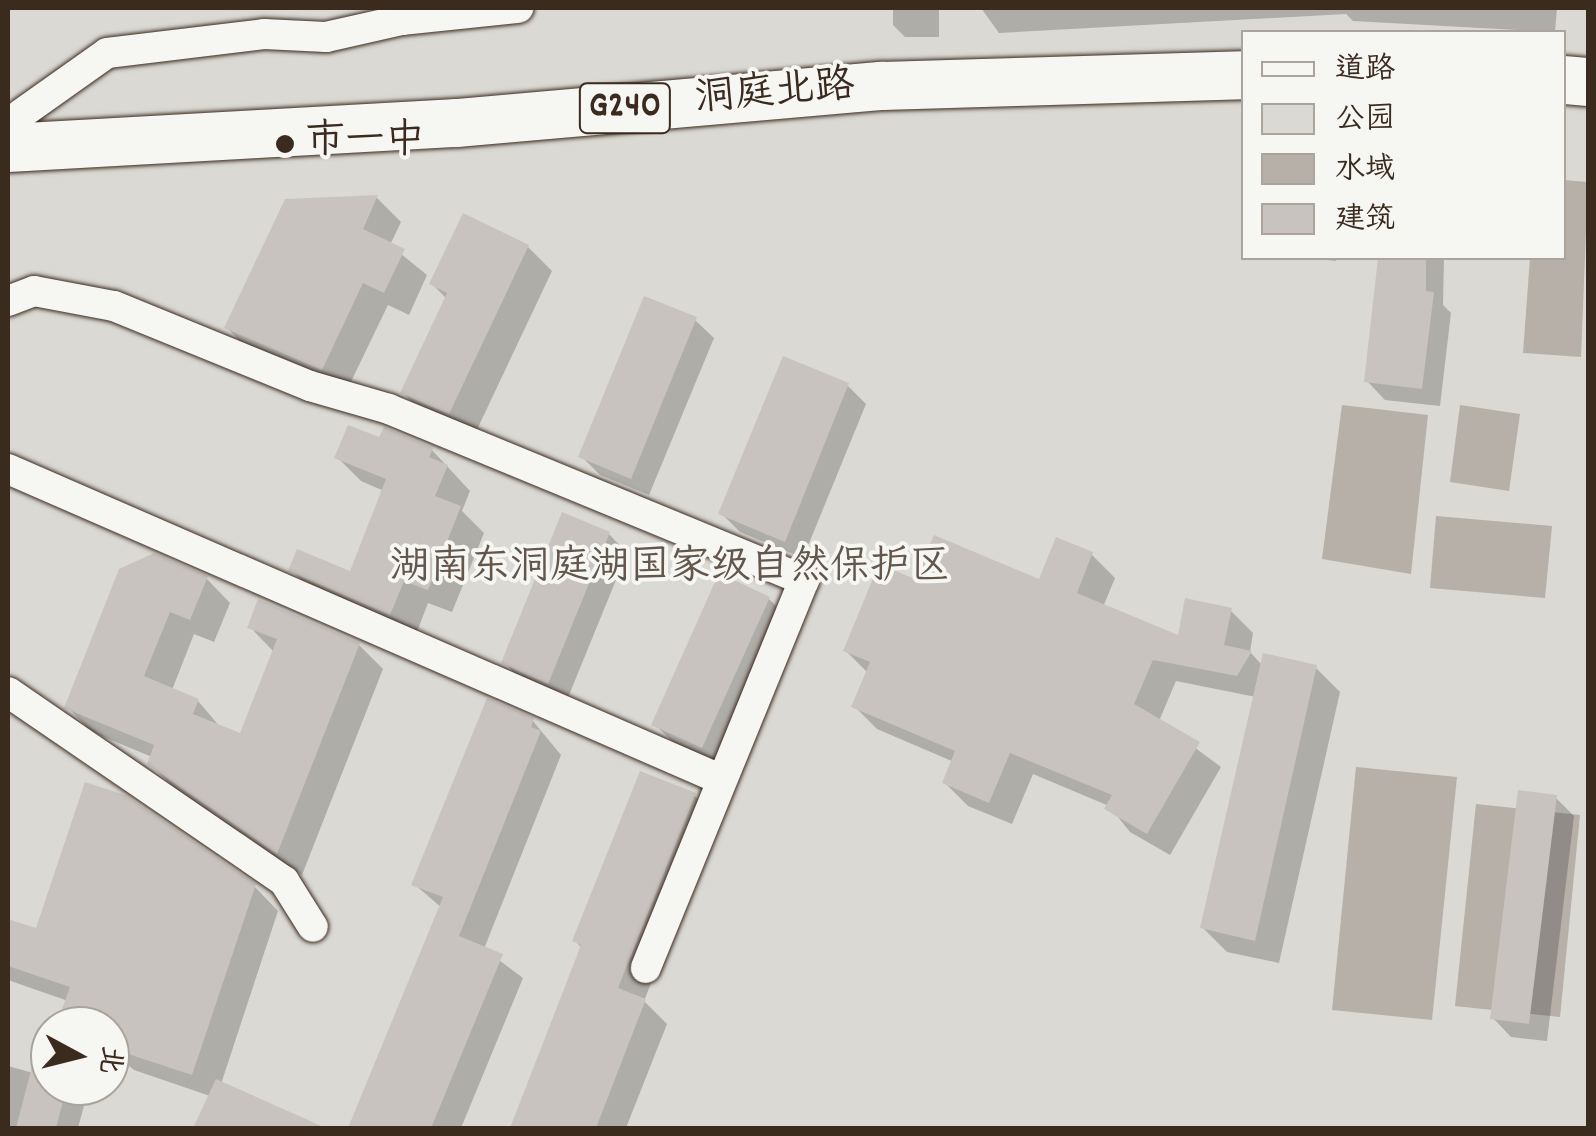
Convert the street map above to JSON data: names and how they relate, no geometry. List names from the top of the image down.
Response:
{
  "streets": {
    "main road": ["洞庭北路", "G240"]
  },
  "parks": ["湖南东洞庭湖国家级自然保护区"],
  "places": ["市一中"],
  "legend": [
    "道路",
    "公园",
    "水域",
    "建筑"
  ],
  "north": "right"
}
